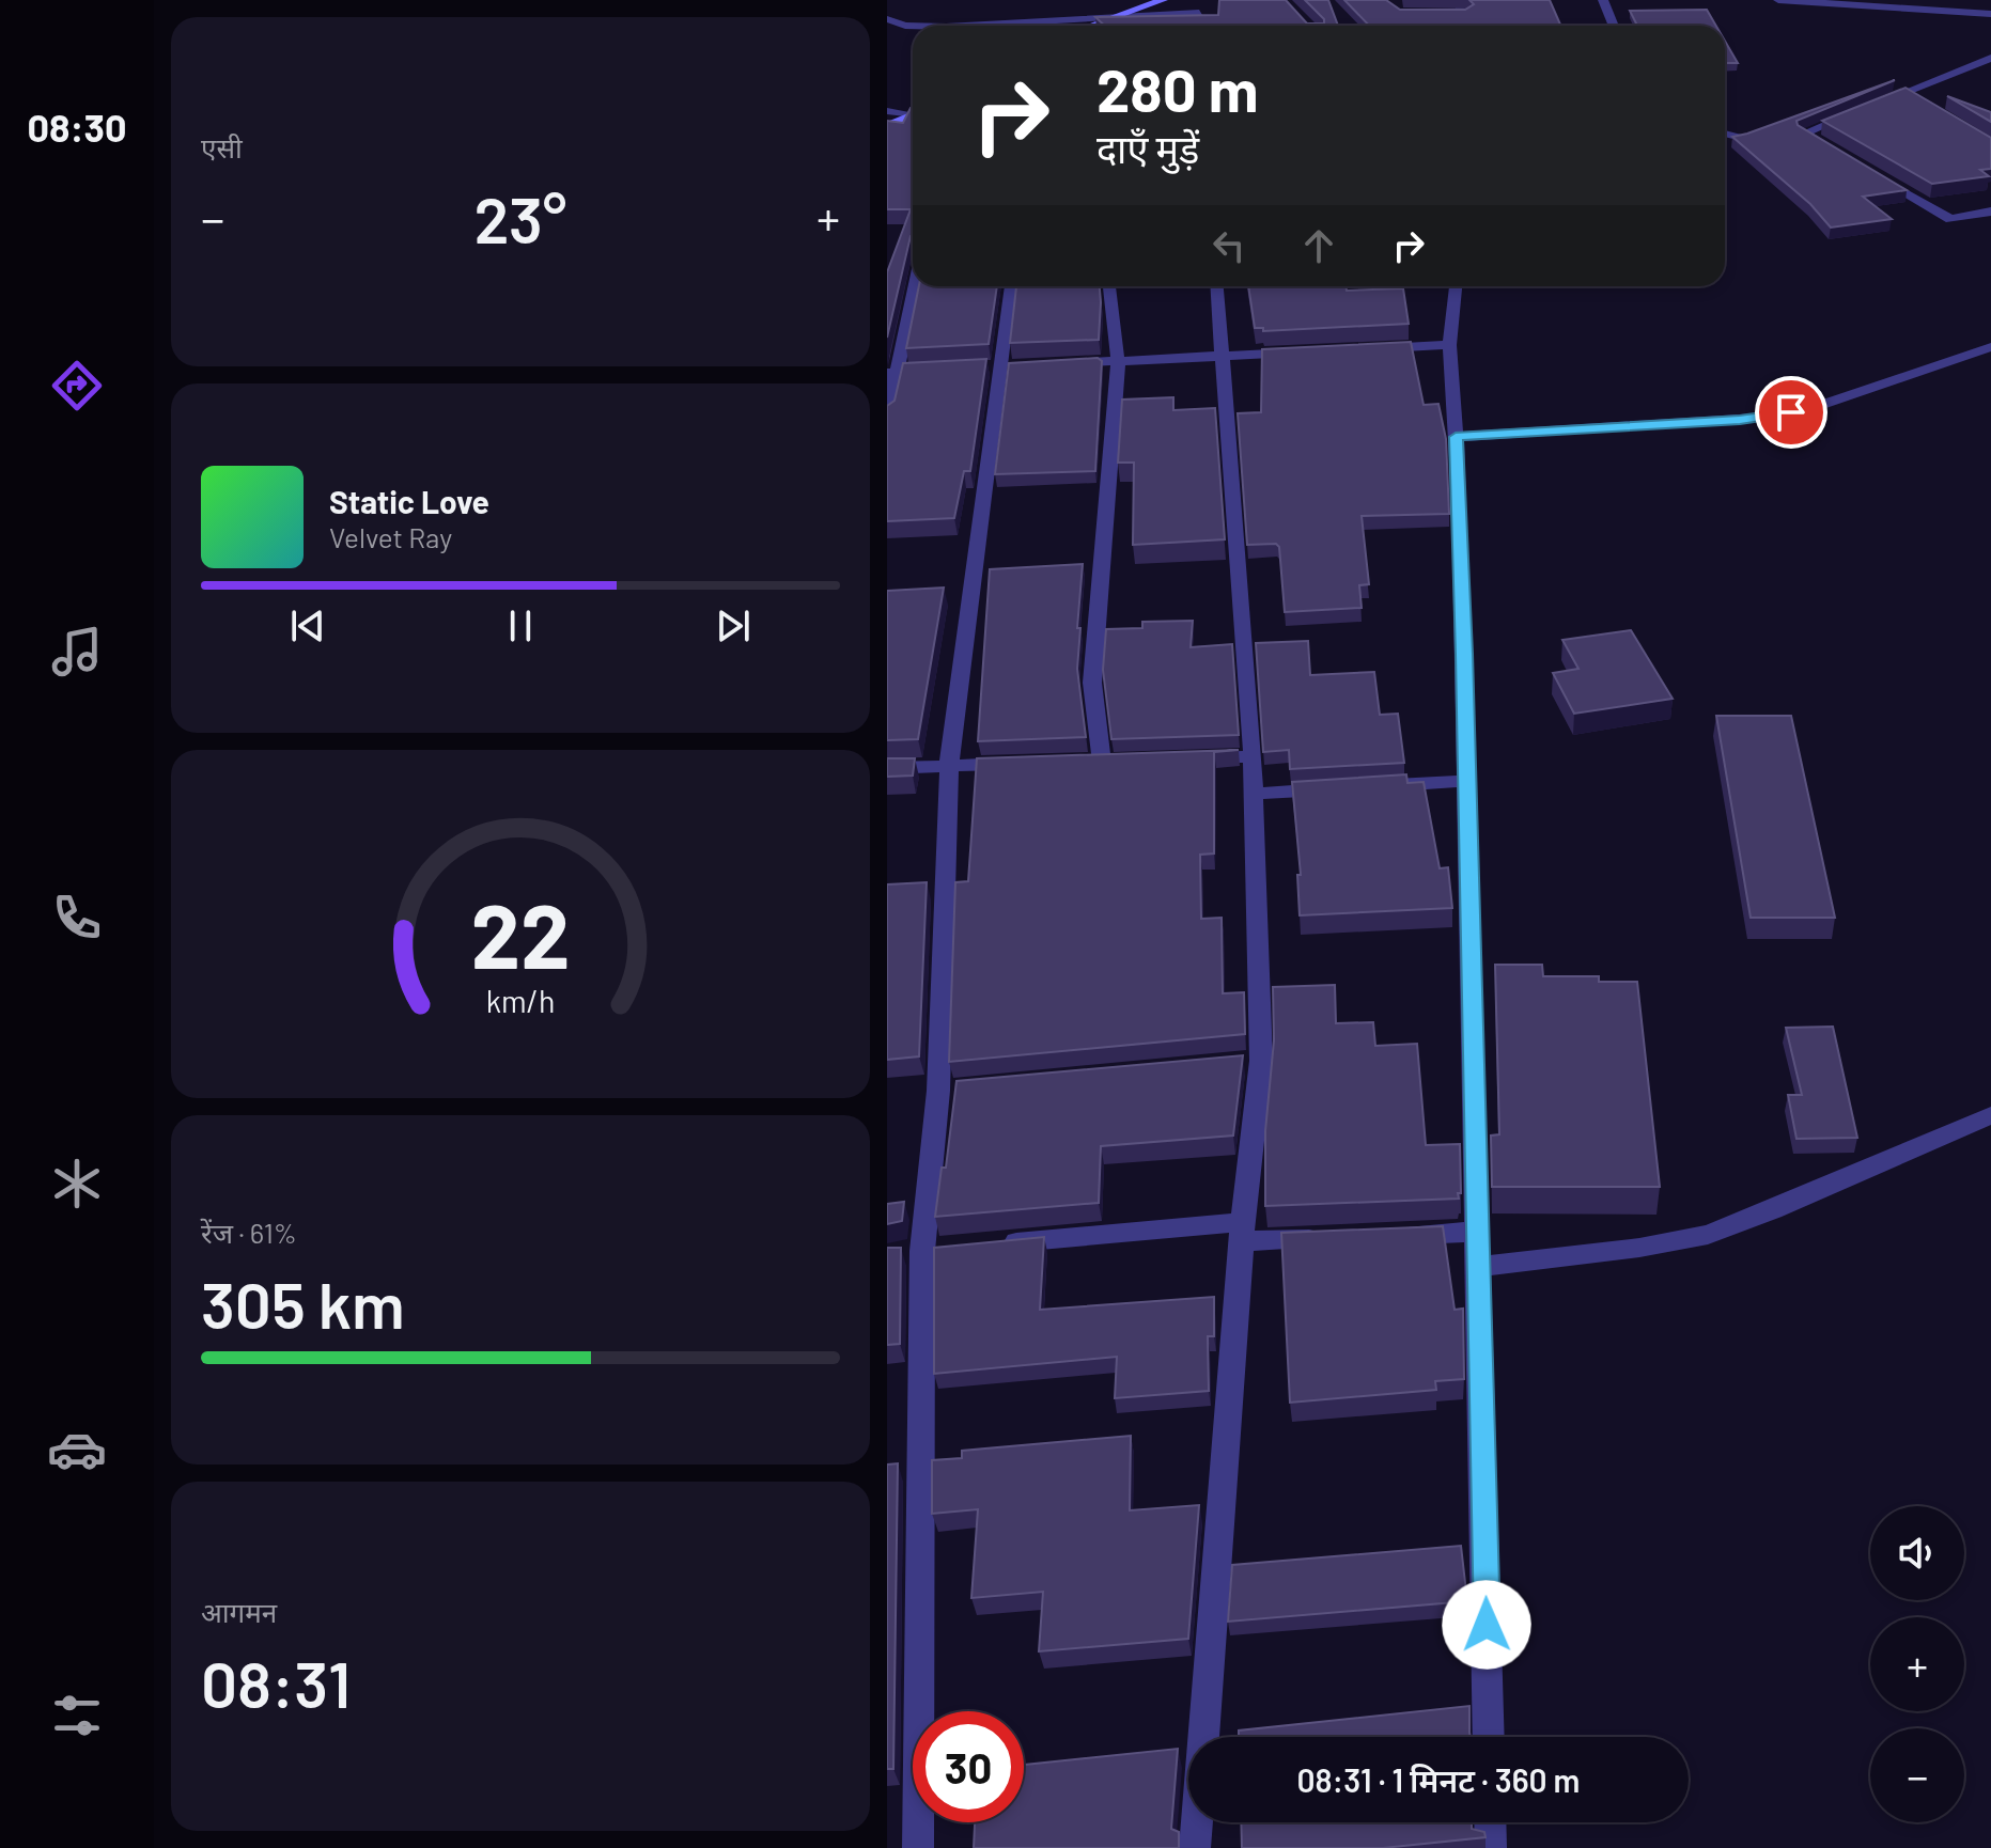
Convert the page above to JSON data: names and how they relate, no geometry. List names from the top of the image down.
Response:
{
  "page": {
    "tabs": "08:30",
    "tile": [
      "एसी",
      ["रेंज · 61%", "305 km"],
      ["आगमन", "08:31"]
    ],
    "turn": ["280 m", "दाएँ मुड़ें"],
    "heat": ["−", "23°", "+"],
    "song": ["Static Love", "Velvet Ray"],
    "map_buttons": ["+", "−"],
    "limit": "30",
    "trip": "08:31 · 1 मिनट · 360 m",
    "gauge": ["22", "km/h"]
  }
}
